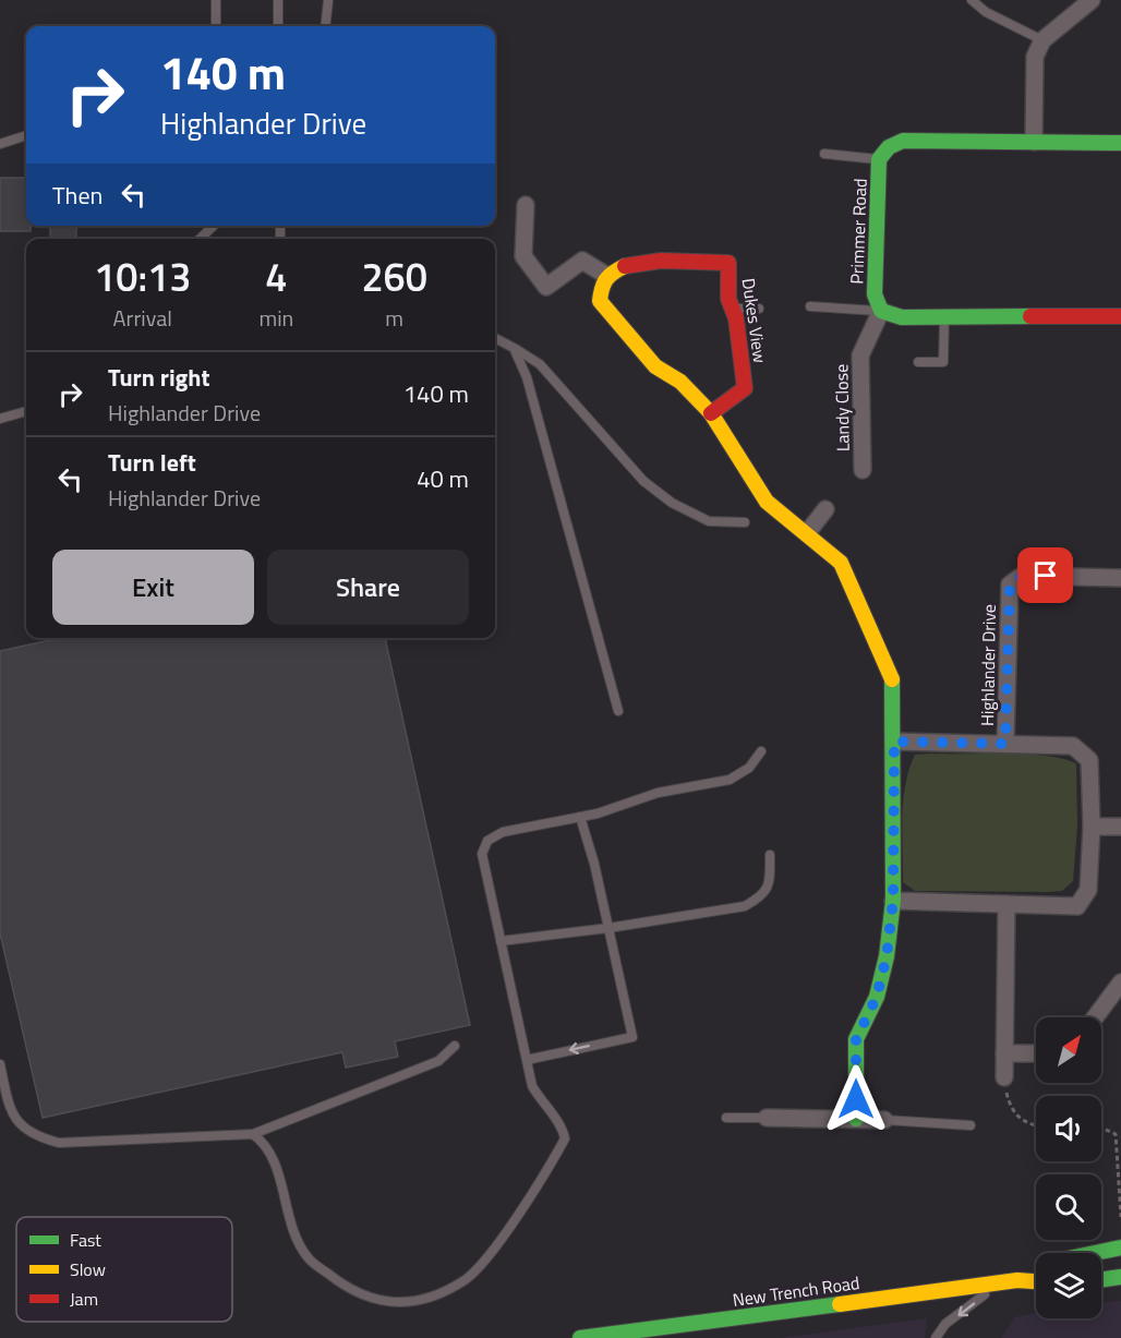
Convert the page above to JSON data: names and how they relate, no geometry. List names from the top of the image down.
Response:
{
  "streets": {
    "main road": ["Primmer Road", "Dukes View", "New Trench Road"],
    "street": ["Landy Close", "Highlander Drive"]
  },
  "crossings": [
    ["Primmer Road", "Landy Close"]
  ],
  "legend": ["Fast", "Slow", "Jam"],
  "north": "top right",
  "page": {
    "turn": ["140 m", "Highlander Drive"],
    "then": "Then",
    "eta": [
      "10:13",
      "Arrival",
      "4",
      "min",
      "260",
      "m"
    ],
    "list": [
      {
        "name": "Turn right",
        "note": "Highlander Drive",
        "value": "140 m"
      },
      {
        "name": "Turn left",
        "note": "Highlander Drive",
        "value": "40 m"
      }
    ],
    "buttons": ["Exit", "Share"]
  }
}
